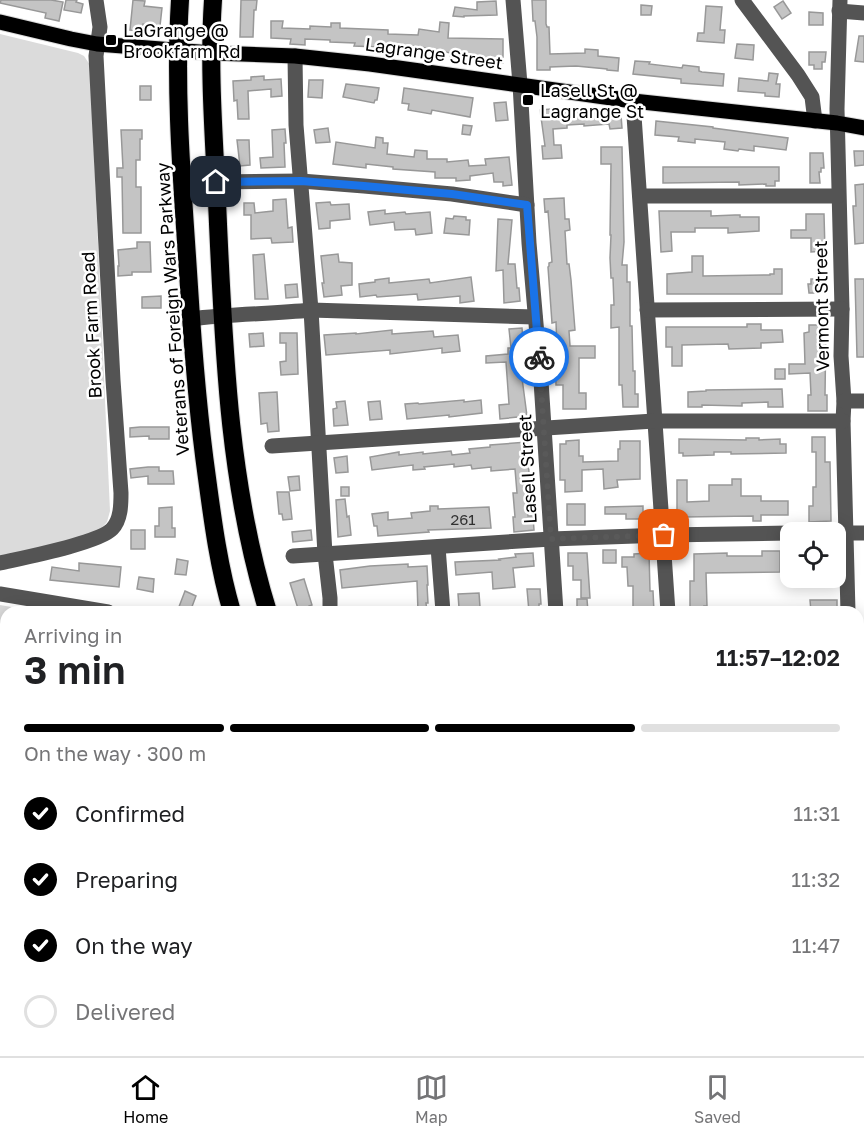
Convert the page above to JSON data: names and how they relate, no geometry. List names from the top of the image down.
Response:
{
  "streets": {
    "highway": ["Veterans of Foreign Wars Parkway"],
    "main road": ["Lagrange Street"],
    "street": ["Vermont Street", "Brook Farm Road", "Lasell Street"]
  },
  "crossings": [
    ["Lagrange Street", "Vermont Street"],
    ["Lagrange Street", "Veterans of Foreign Wars Parkway"],
    ["Lagrange Street", "Brook Farm Road"],
    ["Lagrange Street", "Lasell Street"]
  ],
  "places": {
    "transit": ["LaGrange @ Brookfarm Rd", "Lasell St @ Lagrange St"]
  },
  "house_numbers": ["261"],
  "page": {
    "heading": ["3 min", "Arriving in", "11:57–12:02"],
    "bar": "On the way · 300 m",
    "list": [
      ["Confirmed", "11:31"],
      ["Preparing", "11:32"],
      ["On the way", "11:47"],
      "Delivered"
    ],
    "tabs": ["Home", "Map", "Saved"]
  }
}
